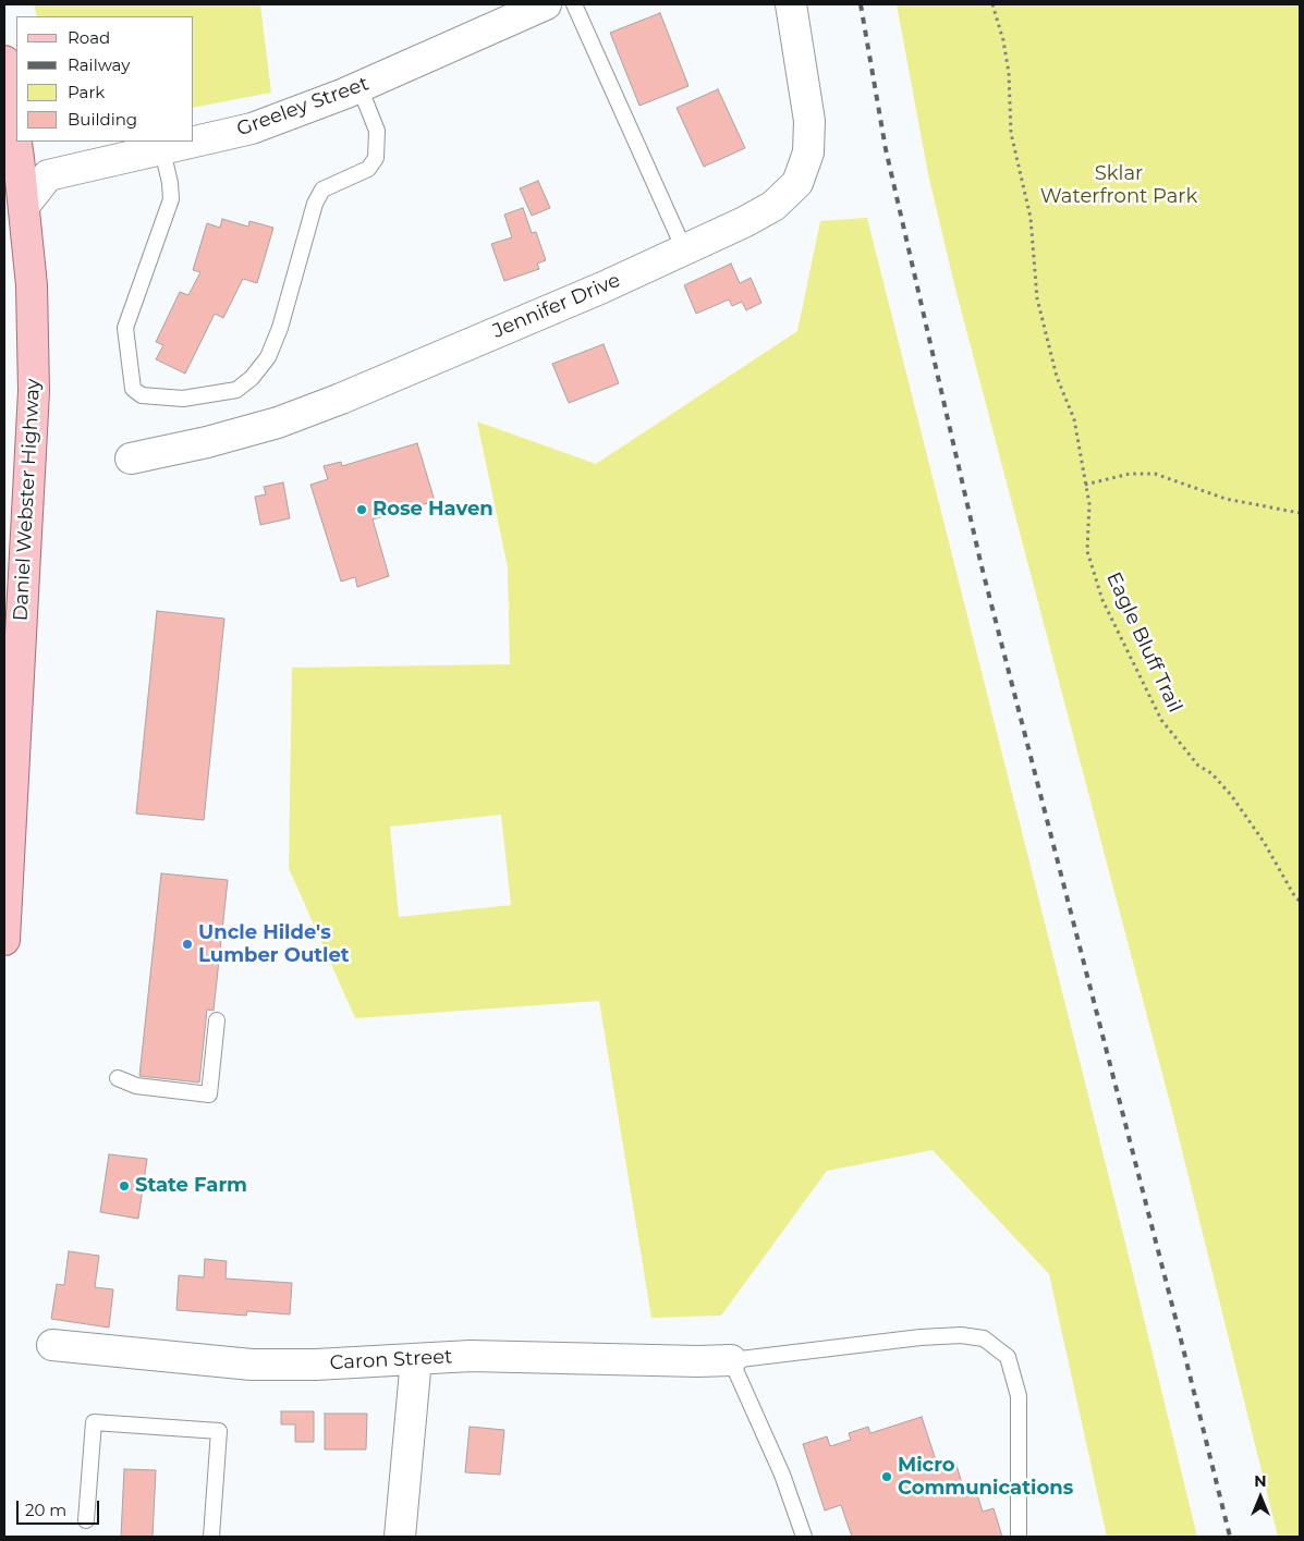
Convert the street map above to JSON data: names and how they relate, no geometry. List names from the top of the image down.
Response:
{
  "streets": {
    "main road": ["Daniel Webster Highway"],
    "street": ["Greeley Street", "Jennifer Drive", "Caron Street"],
    "path": ["Eagle Bluff Trail"]
  },
  "parks": ["Sklar Waterfront Park"],
  "places": [
    "Rose Haven",
    "Uncle Hilde's Lumber Outlet",
    "State Farm",
    "Micro Communications"
  ],
  "legend": [
    "Road",
    "Railway",
    "Park",
    "Building"
  ],
  "scale_bar": "20 m",
  "north": "top"
}
